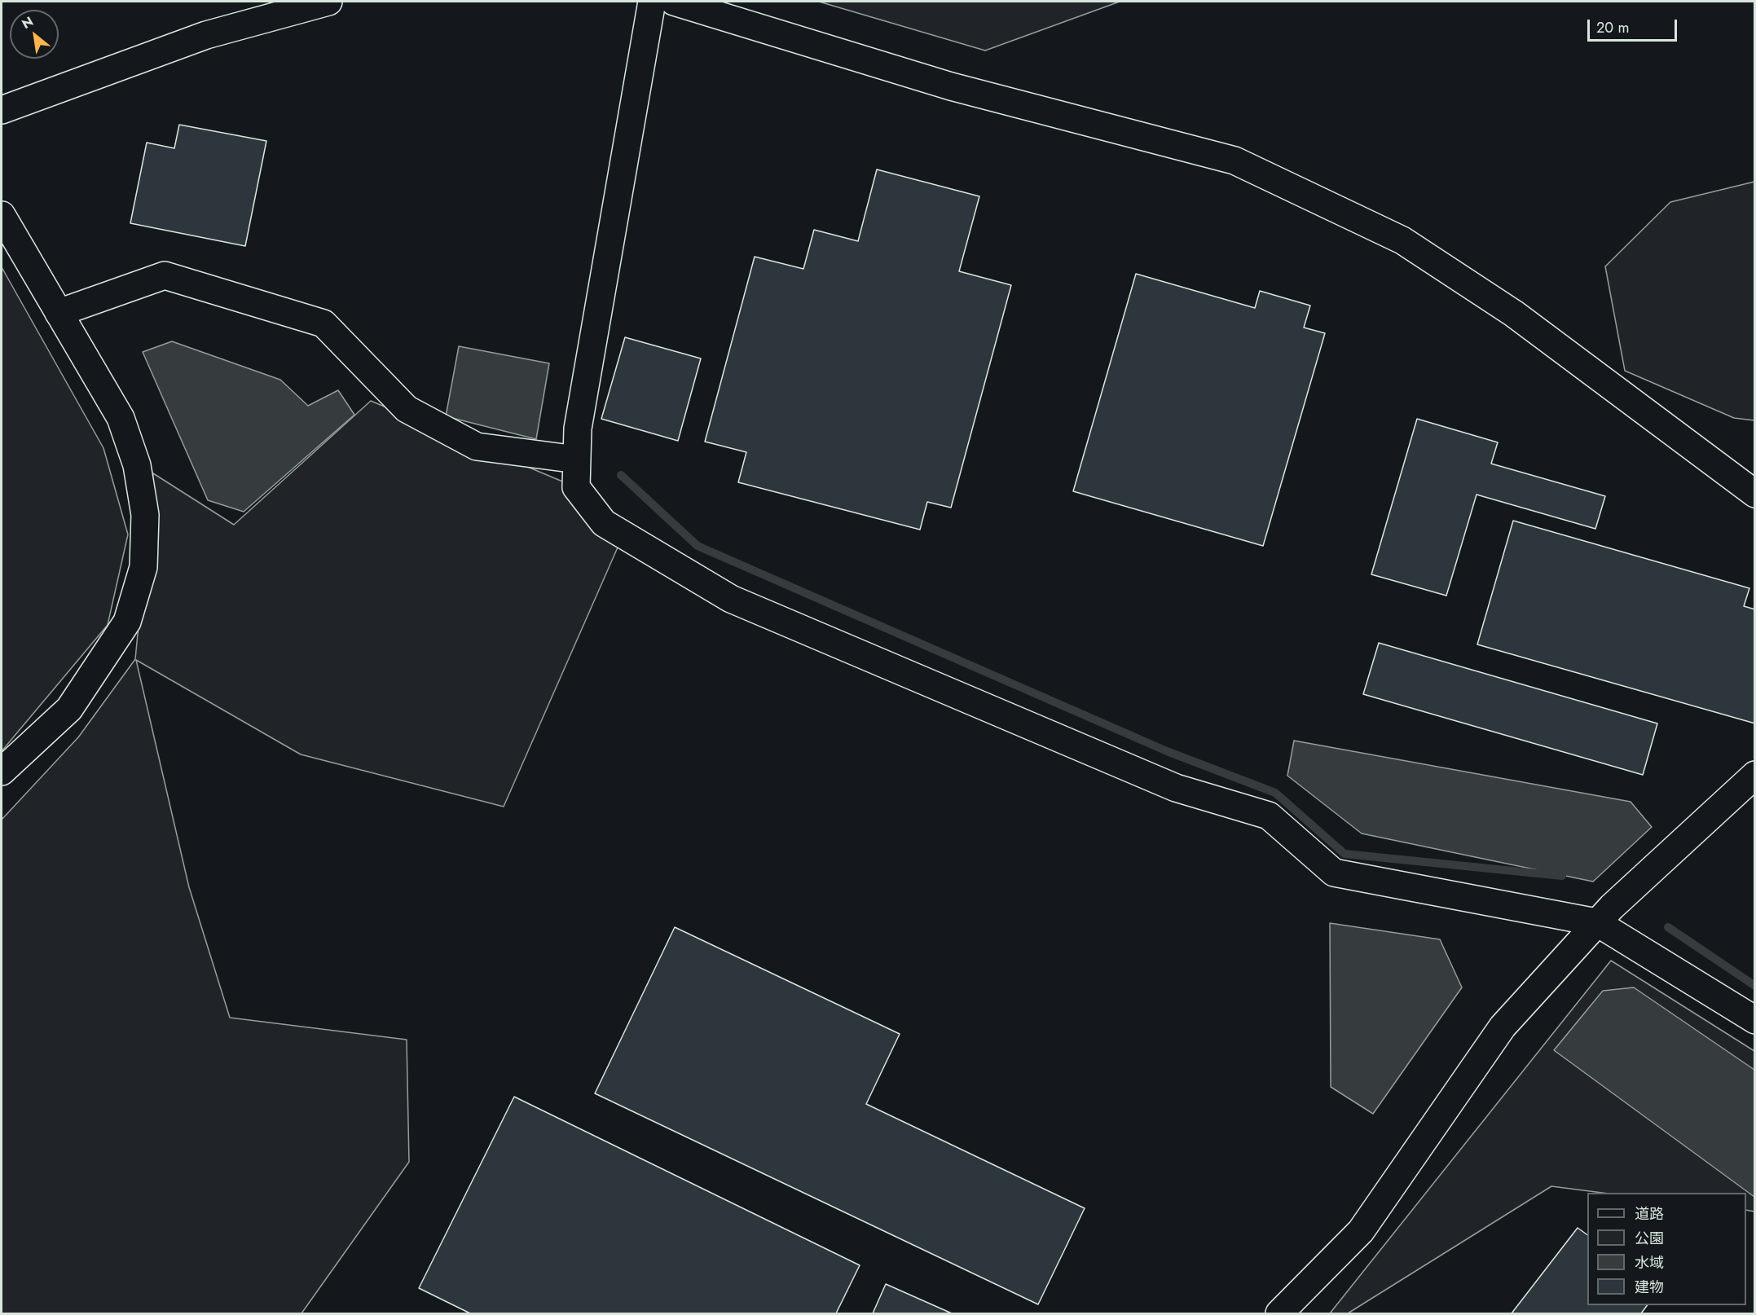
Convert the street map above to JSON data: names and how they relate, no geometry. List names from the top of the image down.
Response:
{
  "legend": [
    "道路",
    "公園",
    "水域",
    "建物"
  ],
  "scale_bar": "20 m",
  "north": "top left"
}
